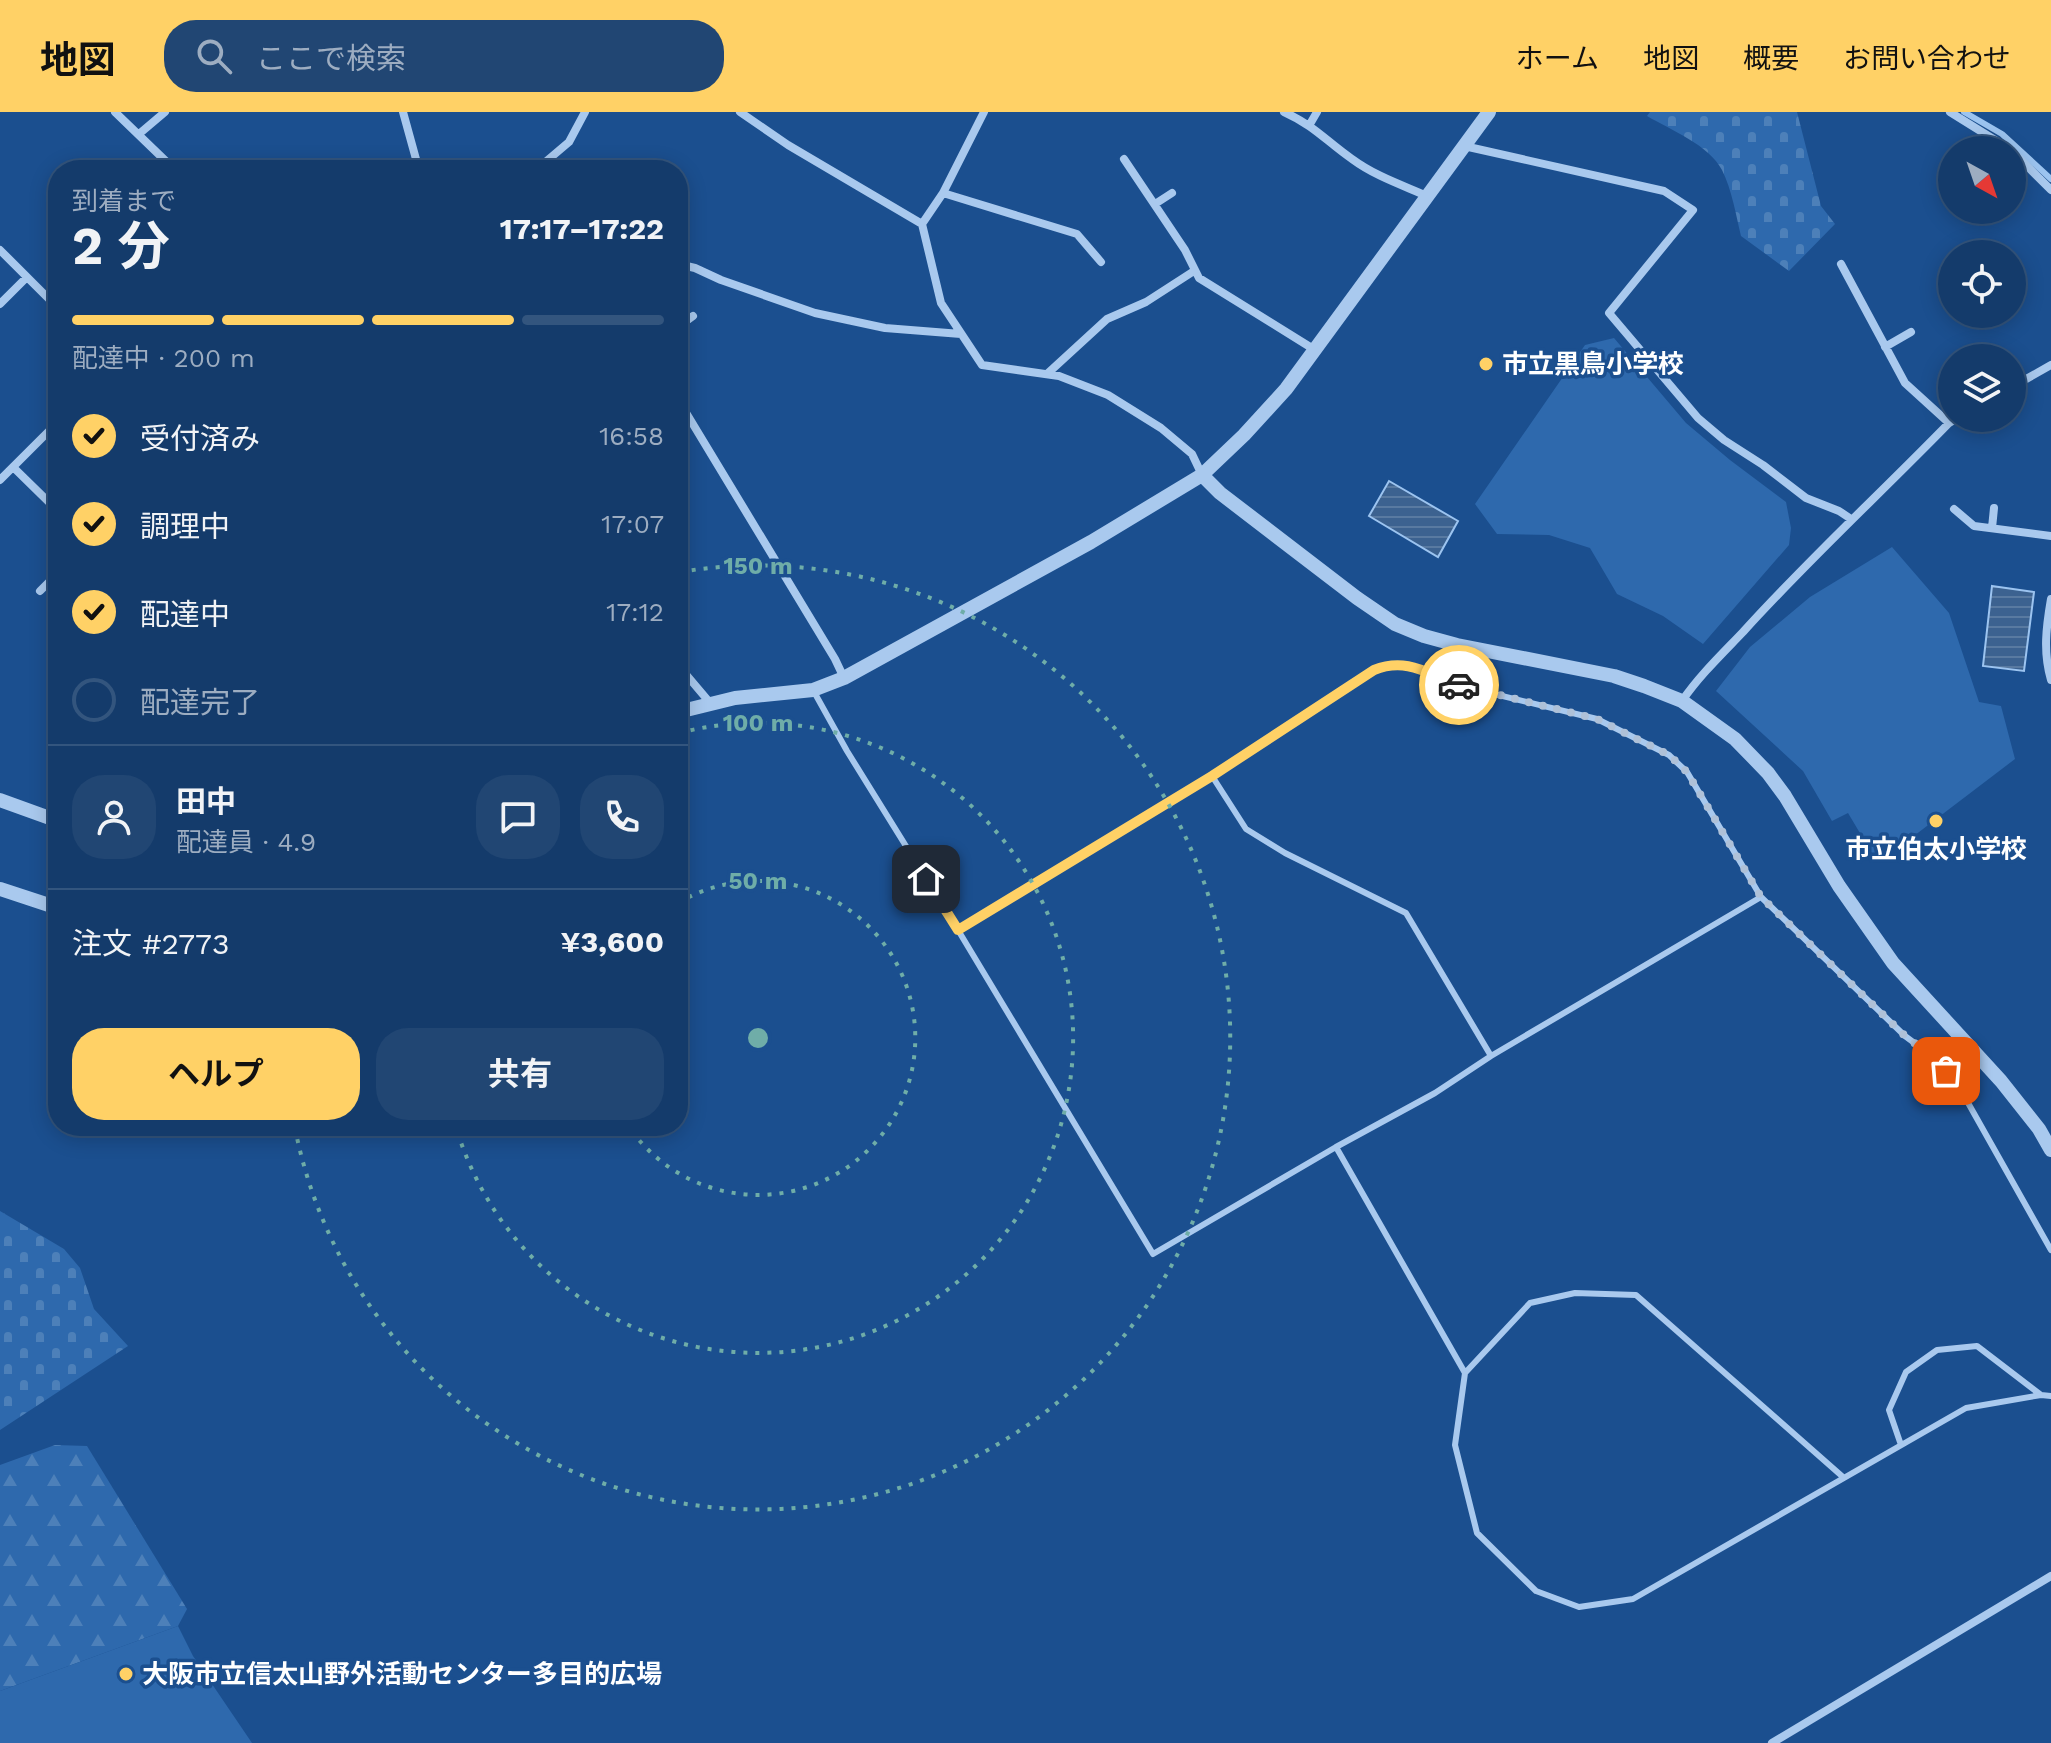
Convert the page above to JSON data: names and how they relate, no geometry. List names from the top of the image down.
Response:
{
  "places": ["市立黒鳥小学校", "市立伯太小学校", "大阪市立信太山野外活動センター多目的広場"],
  "north": "bottom right",
  "page": {
    "header": "地図",
    "search": "ここで検索",
    "nav": [
      "ホーム",
      "地図",
      "概要",
      "お問い合わせ"
    ],
    "heading": ["2 分", "到着まで", "17:17–17:22"],
    "panel": [
      "田中",
      "配達員 · 4.9",
      "注文 #2773",
      "¥3,600"
    ],
    "bar": "配達中 · 200 m",
    "list": [
      ["受付済み", "16:58"],
      ["調理中", "17:07"],
      ["配達中", "17:12"],
      "配達完了"
    ],
    "buttons": ["ヘルプ", "共有"]
  },
  "rings": ["150 m", "100 m", "50 m"]
}
